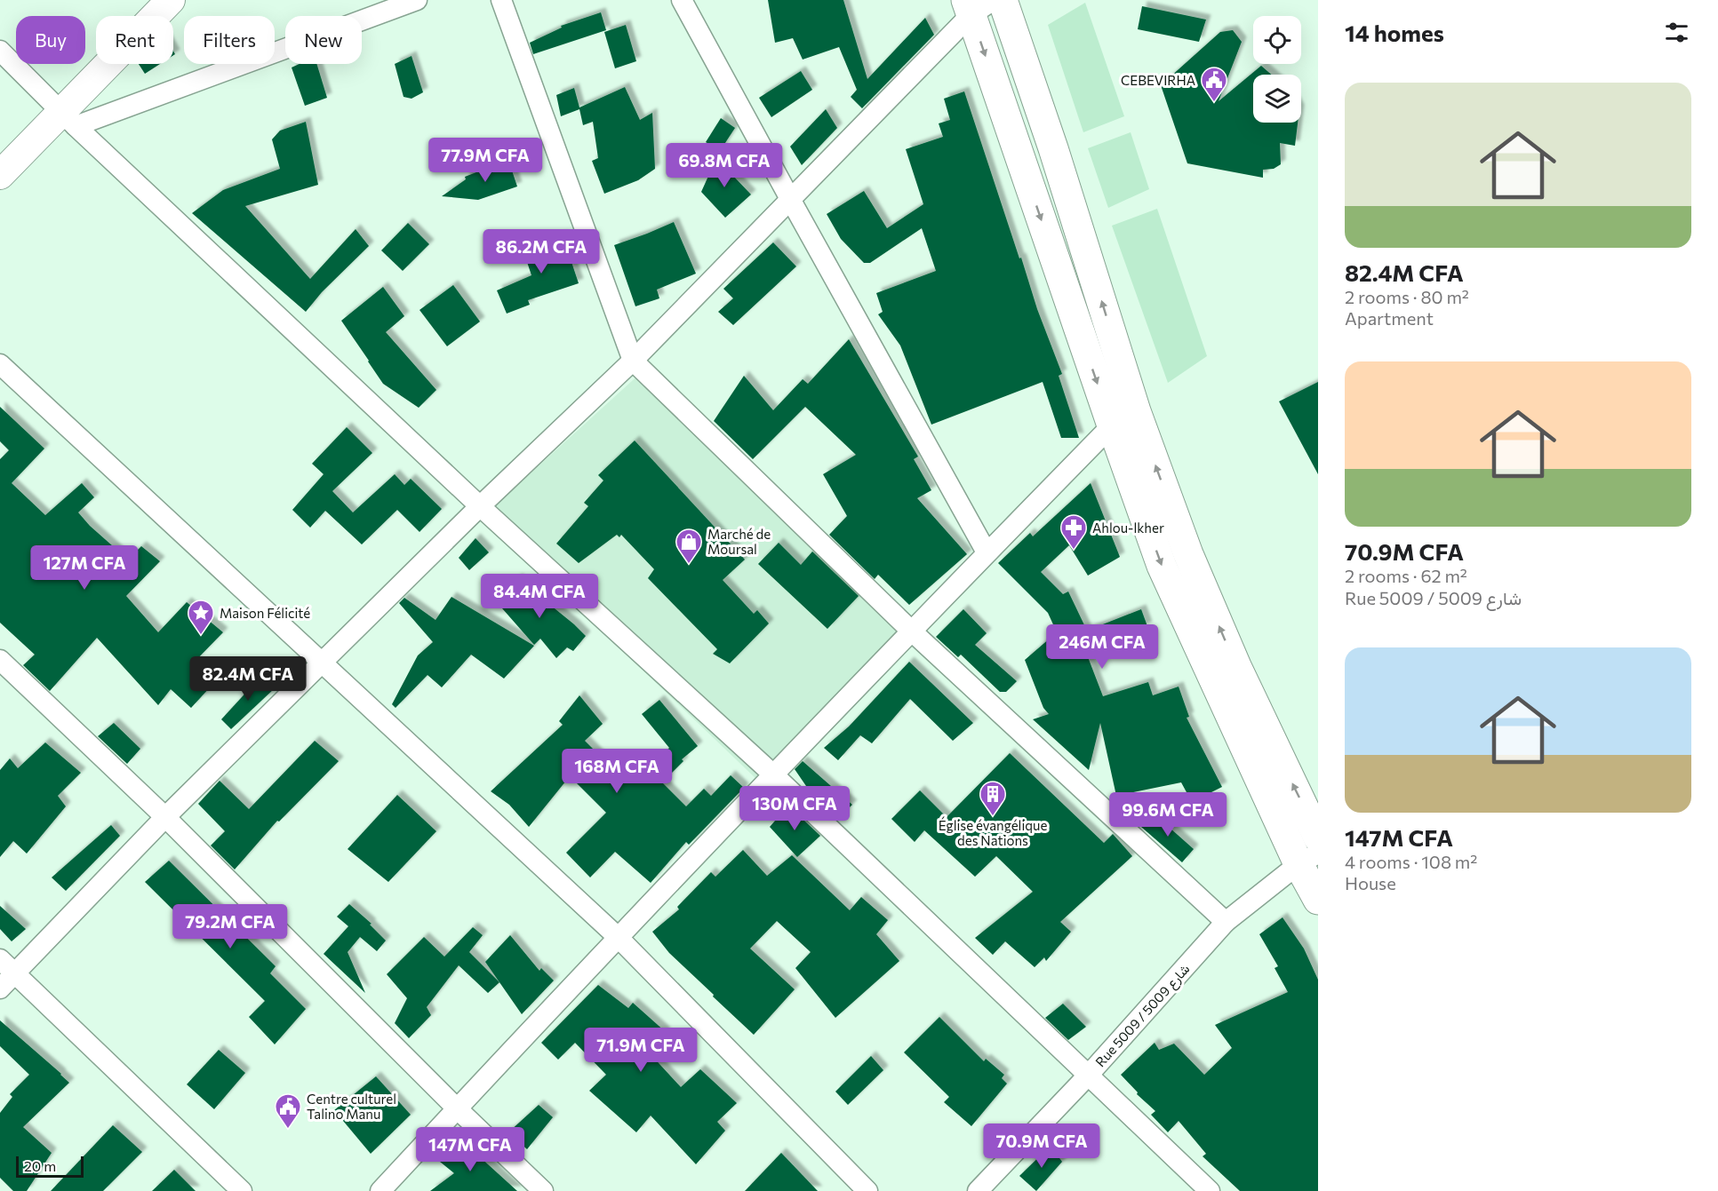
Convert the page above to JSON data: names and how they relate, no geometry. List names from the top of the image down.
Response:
{
  "streets": {
    "street": ["Rue 5009 / شارع 5009"]
  },
  "places": {
    "public building": ["CEBEVIRHA", "Centre culturel Talino Manu"],
    "pharmacy": ["Ahlou-lkher"],
    "shop": ["Marché de Moursal"],
    "place": ["Maison Félicité"],
    "building": ["Église évangélique des Nations"]
  },
  "scale_bar": "20 m",
  "page": {
    "heading": "14 homes",
    "chip": [
      "Buy",
      "Rent",
      "Filters",
      "New"
    ],
    "list": [
      {
        "name": "82.4M CFA",
        "note": "2 rooms · 80 m² · Apartment"
      },
      {
        "name": "70.9M CFA",
        "note": "2 rooms · 62 m² · Rue 5009 / شارع 5009"
      },
      {
        "name": "147M CFA",
        "note": "4 rooms · 108 m² · House"
      }
    ],
    "price": [
      "77.9M CFA",
      "69.8M CFA",
      "86.2M CFA",
      "127M CFA",
      "84.4M CFA",
      "246M CFA",
      "82.4M CFA",
      "168M CFA",
      "130M CFA",
      "99.6M CFA",
      "79.2M CFA",
      "71.9M CFA",
      "70.9M CFA",
      "147M CFA"
    ],
    "scale": "20 m"
  }
}
